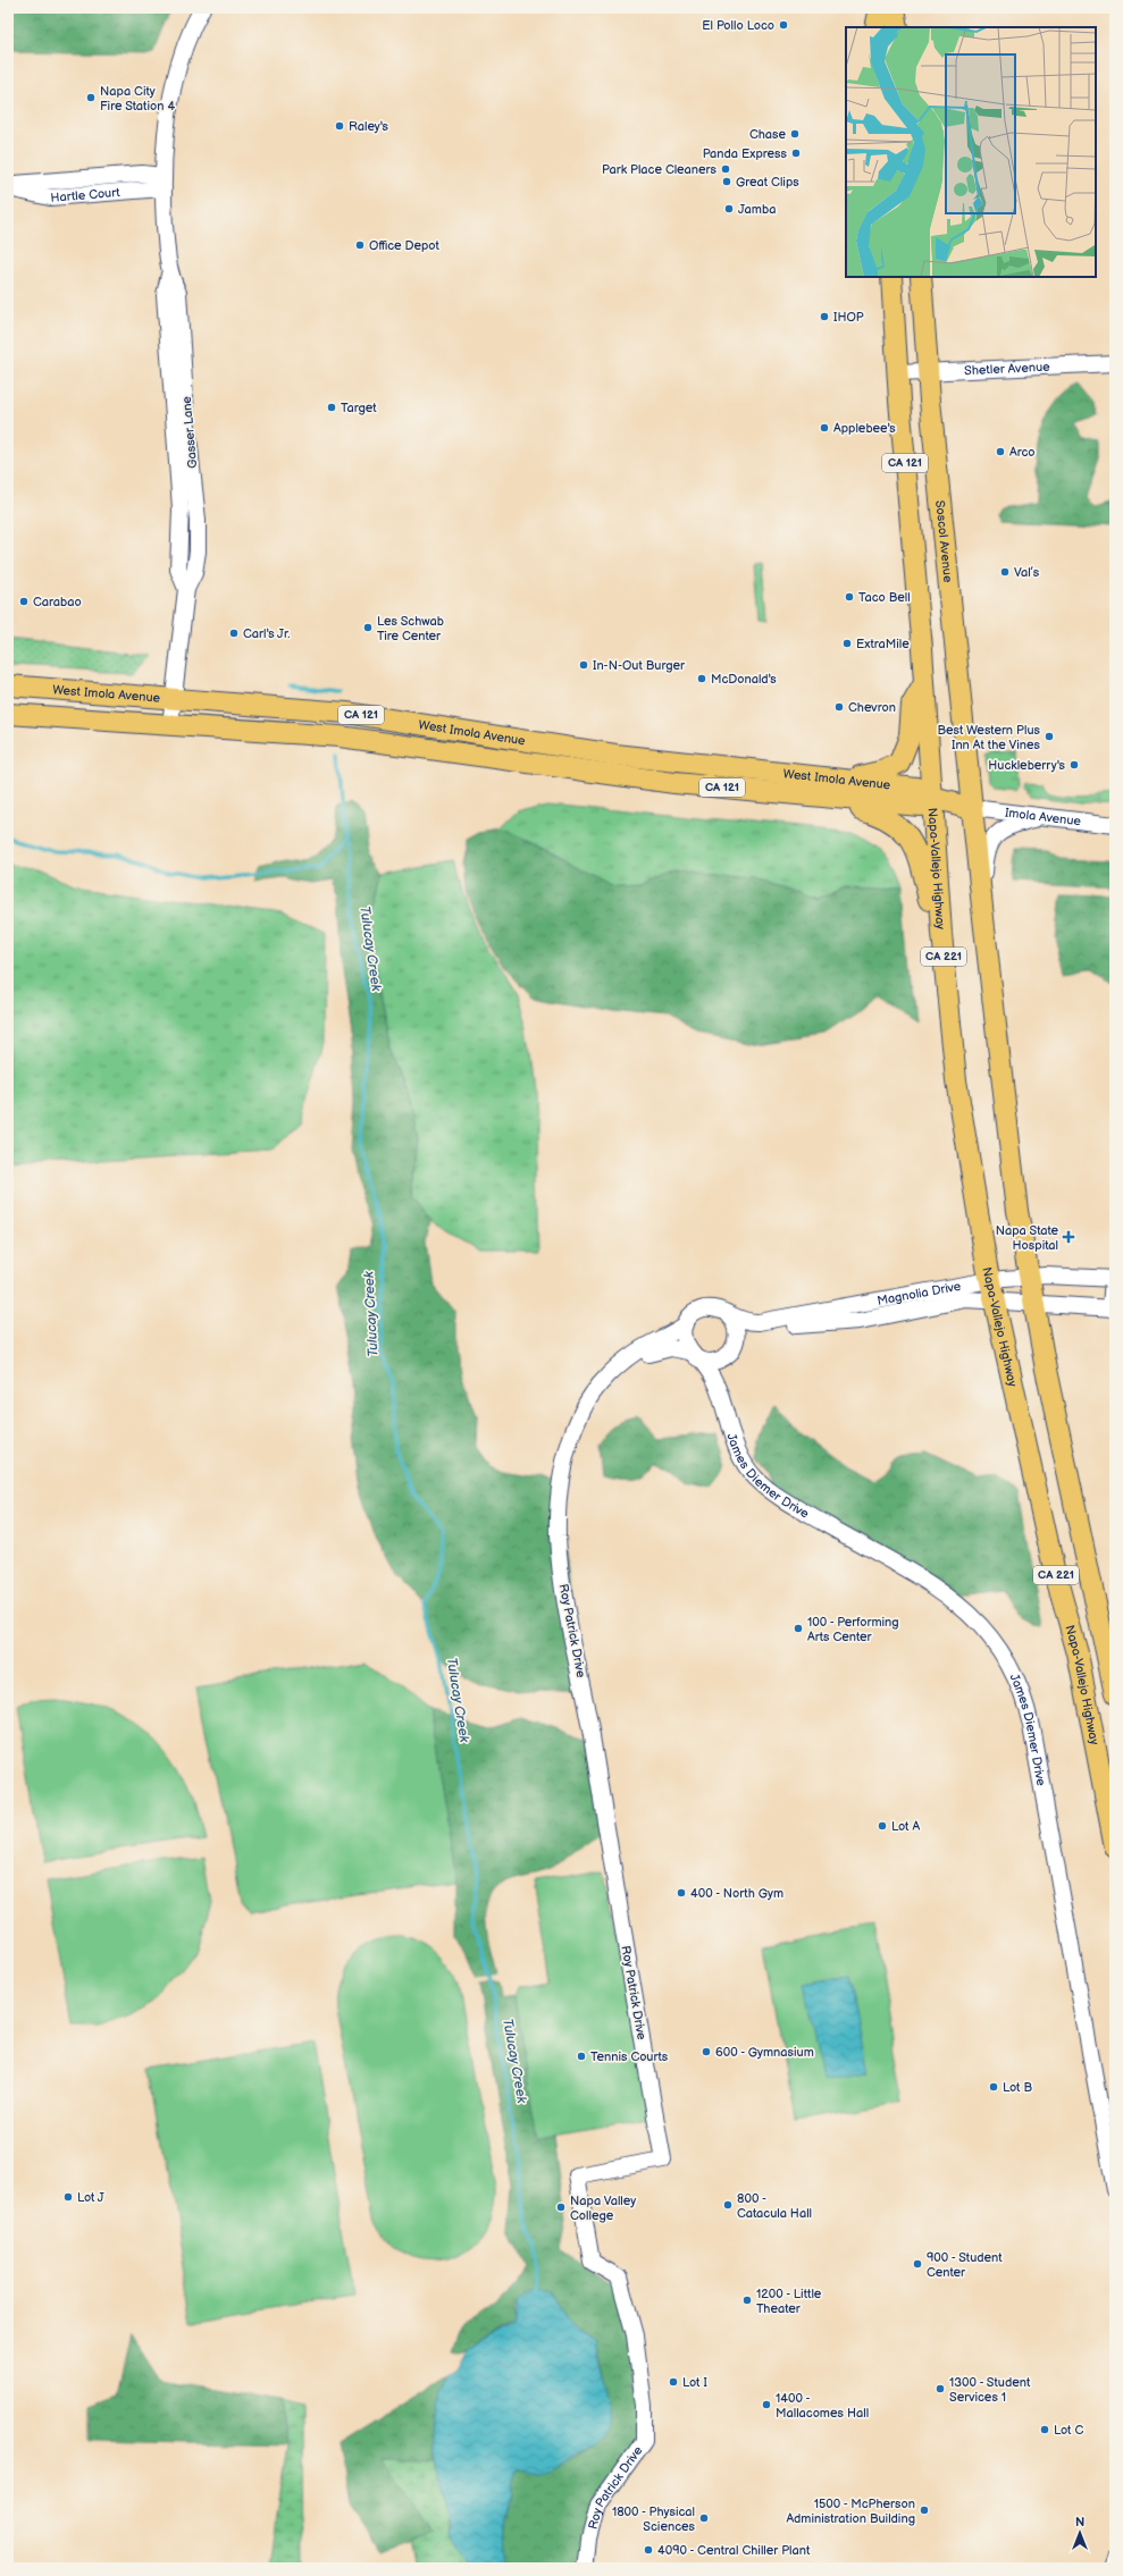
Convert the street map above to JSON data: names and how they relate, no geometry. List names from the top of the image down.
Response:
{
  "streets": {
    "main road": [
      "CA 121",
      "Soscol Avenue",
      "West Imola Avenue",
      "Napa-Vallejo Highway",
      "CA 221"
    ],
    "street": [
      "Hartle Court",
      "Shetler Avenue",
      "Gasser Lane",
      "Imola Avenue",
      "Magnolia Drive",
      "James Diemer Drive",
      "Roy Patrick Drive"
    ]
  },
  "crossings": [
    ["Hartle Court", "Gasser Lane"],
    ["Shetler Avenue", "CA 121"],
    ["Shetler Avenue", "Soscol Avenue"],
    ["Gasser Lane", "West Imola Avenue"],
    ["CA 121", "West Imola Avenue"],
    ["CA 121", "CA 221"],
    ["Soscol Avenue", "West Imola Avenue"],
    ["Soscol Avenue", "Imola Avenue"],
    ["Soscol Avenue", "CA 221"],
    ["West Imola Avenue", "Imola Avenue"],
    ["West Imola Avenue", "Napa-Vallejo Highway"],
    ["West Imola Avenue", "CA 221"],
    ["Imola Avenue", "CA 221"],
    ["Napa-Vallejo Highway", "CA 221"],
    ["Napa-Vallejo Highway", "Magnolia Drive"],
    ["CA 221", "Magnolia Drive"],
    ["Magnolia Drive", "James Diemer Drive"],
    ["Magnolia Drive", "Roy Patrick Drive"],
    ["James Diemer Drive", "Roy Patrick Drive"]
  ],
  "water": ["Tulucay Creek"],
  "places": {
    "other": [
      "El Pollo Loco",
      "Napa City Fire Station 4",
      "Raley's",
      "Chase",
      "Panda Express",
      "Park Place Cleaners",
      "Great Clips",
      "Jamba",
      "Office Depot",
      "IHOP",
      "Target",
      "Applebee's",
      "Arco",
      "Val’s",
      "Taco Bell",
      "Carabao",
      "Les Schwab Tire Center",
      "Carl's Jr.",
      "ExtraMile",
      "In-N-Out Burger",
      "McDonald's",
      "Chevron",
      "Best Western Plus Inn At the Vines",
      "Huckleberry's",
      "100 - Performing Arts Center",
      "Lot A",
      "400 - North Gym",
      "600 - Gymnasium",
      "Tennis Courts",
      "Lot B",
      "Lot J",
      "800 - Catacula Hall",
      "Napa Valley College",
      "900 - Student Center",
      "1200 - Little Theater",
      "Lot I",
      "1300 - Student Services 1",
      "1400 - Mallacomes Hall",
      "Lot C",
      "1500 - McPherson Administration Building",
      "1800 - Physical Sciences",
      "4090 - Central Chiller Plant"
    ],
    "health": ["Napa State Hospital"]
  },
  "north": "top"
}
